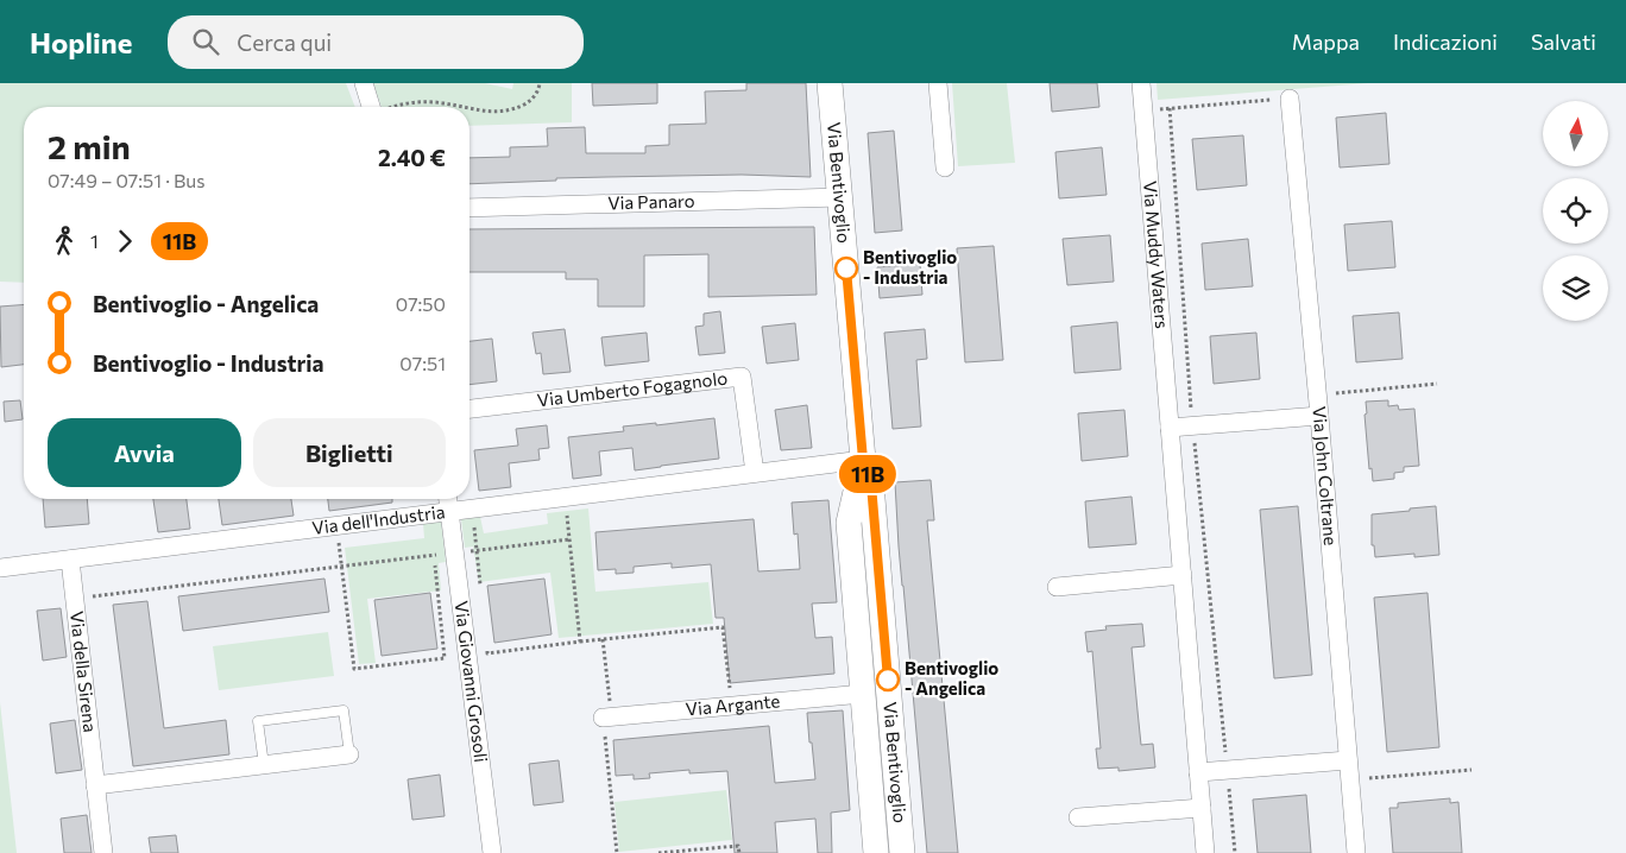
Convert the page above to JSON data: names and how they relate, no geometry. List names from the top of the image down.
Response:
{
  "streets": {
    "street": [
      "Via Bentivoglio",
      "Via Panaro",
      "Via Muddy Waters",
      "Via Umberto Fogagnolo",
      "Via John Coltrane",
      "Via dell'Industria",
      "Via della Sirena",
      "Via Giovanni Grosoli",
      "Via Argante"
    ]
  },
  "crossings": [
    ["Via Bentivoglio", "Via Panaro"],
    ["Via Bentivoglio", "Via dell'Industria"],
    ["Via Bentivoglio", "Via Argante"],
    ["Via Umberto Fogagnolo", "Via dell'Industria"],
    ["Via dell'Industria", "Via della Sirena"],
    ["Via dell'Industria", "Via Giovanni Grosoli"]
  ],
  "places": ["Bentivoglio - Industria", "Bentivoglio - Angelica"],
  "lines": ["bus line 11B"],
  "north": "top",
  "page": {
    "header": "Hopline",
    "search": "Cerca qui",
    "nav": ["Mappa", "Indicazioni", "Salvati"],
    "on_map": "11B",
    "heading": ["2 min", "07:49 – 07:51 · Bus", "2.40 €"],
    "legs": ["1", "11B"],
    "list": [
      {
        "name": "Bentivoglio - Angelica",
        "value": "07:50"
      },
      {
        "name": "Bentivoglio - Industria",
        "value": "07:51"
      }
    ],
    "buttons": ["Avvia", "Biglietti"]
  }
}
